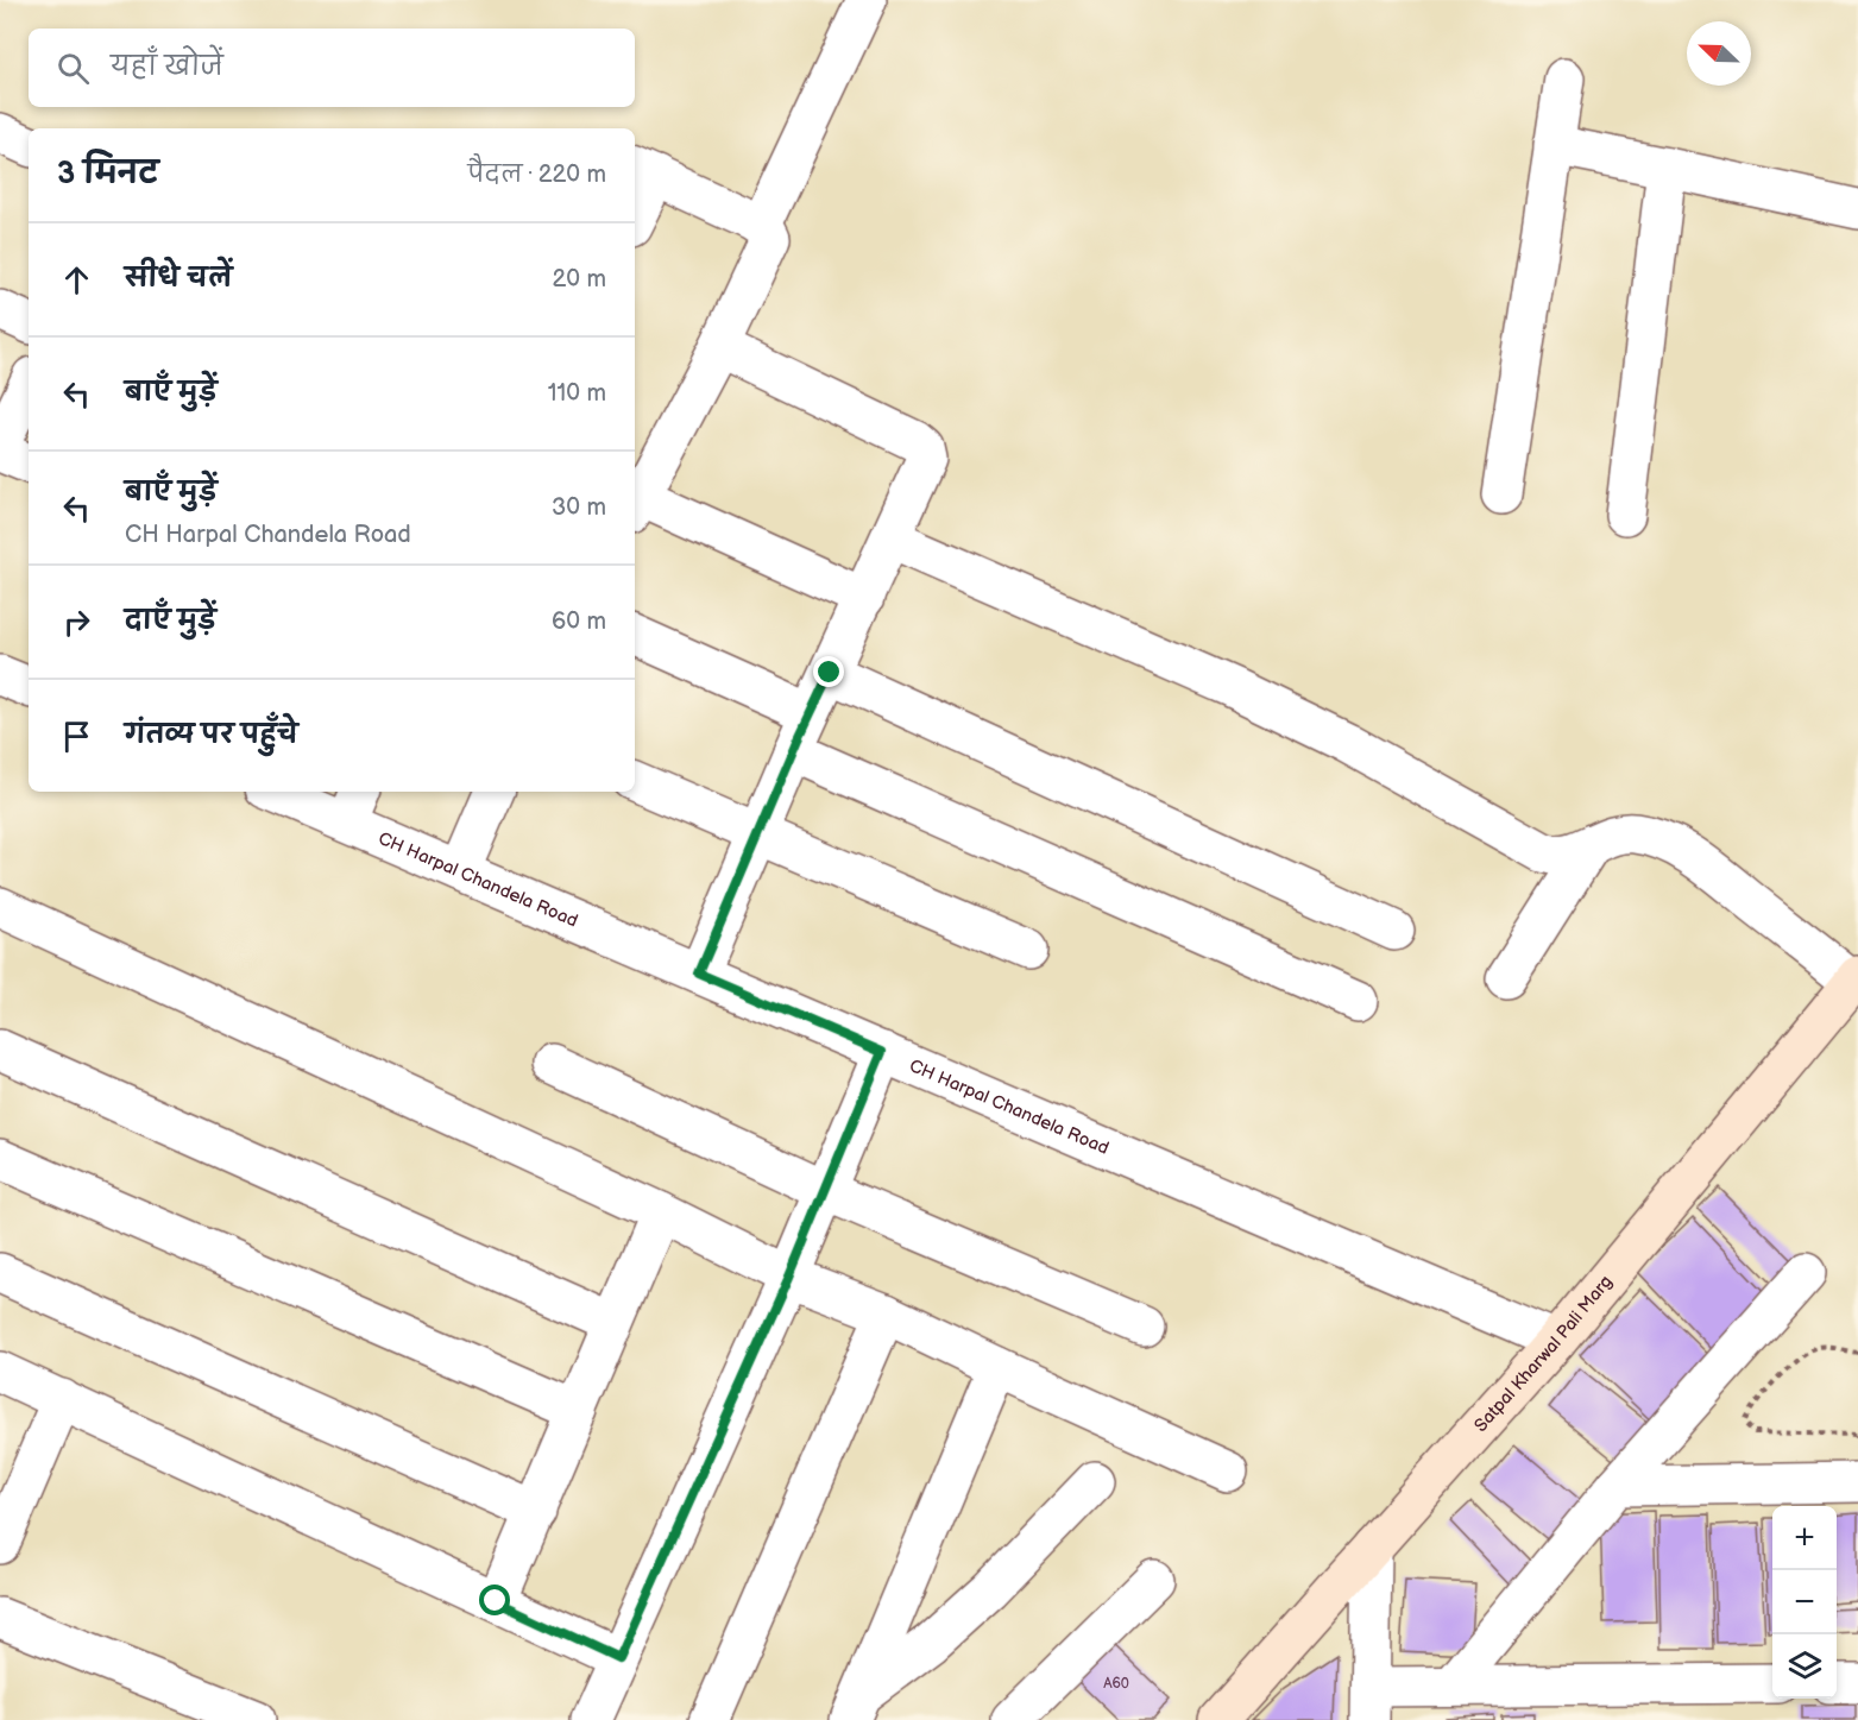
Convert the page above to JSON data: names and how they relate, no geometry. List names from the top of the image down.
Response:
{
  "streets": {
    "street": ["CH Harpal Chandela Road", "Satpal Kharwal Pali Marg"]
  },
  "crossings": [
    ["CH Harpal Chandela Road", "Satpal Kharwal Pali Marg"]
  ],
  "house_numbers": ["A60"],
  "north": "top left",
  "page": {
    "search": "यहाँ खोजें",
    "heading": ["3 मिनट", "पैदल · 220 m"],
    "list": [
      ["सीधे चलें", "20 m"],
      ["बाएँ मुड़ें", "110 m"],
      ["बाएँ मुड़ें", "CH Harpal Chandela Road", "30 m"],
      ["दाएँ मुड़ें", "60 m"],
      "गंतव्य पर पहुँचे"
    ],
    "map_buttons": ["+", "−"]
  }
}
